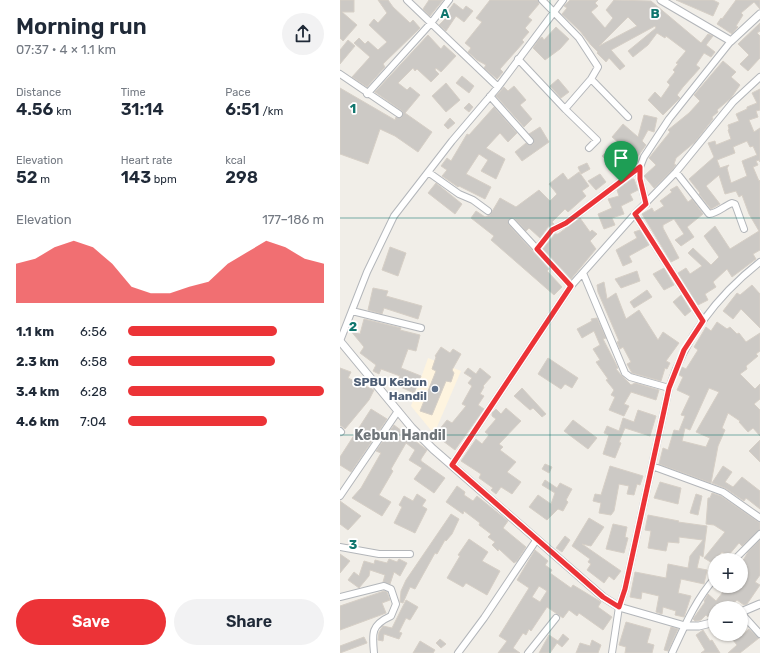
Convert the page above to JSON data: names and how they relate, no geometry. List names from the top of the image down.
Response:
{
  "districts": ["Kebun Handil"],
  "places": ["SPBU Kebun Handil"],
  "page": {
    "heading": ["Morning run", "07:37 · 4 × 1.1 km"],
    "stats": [
      ["Distance", "4.56 km"],
      ["Time", "31:14"],
      ["Pace", "6:51 /km"],
      ["Elevation", "52 m"],
      ["Heart rate", "143 bpm"],
      ["kcal", "298"]
    ],
    "chart": ["Elevation", "177–186 m"],
    "list": [
      {
        "name": "1.1 km",
        "note": "6:56"
      },
      {
        "name": "2.3 km",
        "note": "6:58"
      },
      {
        "name": "3.4 km",
        "note": "6:28"
      },
      {
        "name": "4.6 km",
        "note": "7:04"
      }
    ],
    "map_buttons": ["+", "−"],
    "buttons": ["Save", "Share"]
  },
  "grid": {
    "columns": ["A", "B"],
    "rows": ["1", "2", "3"]
  }
}
